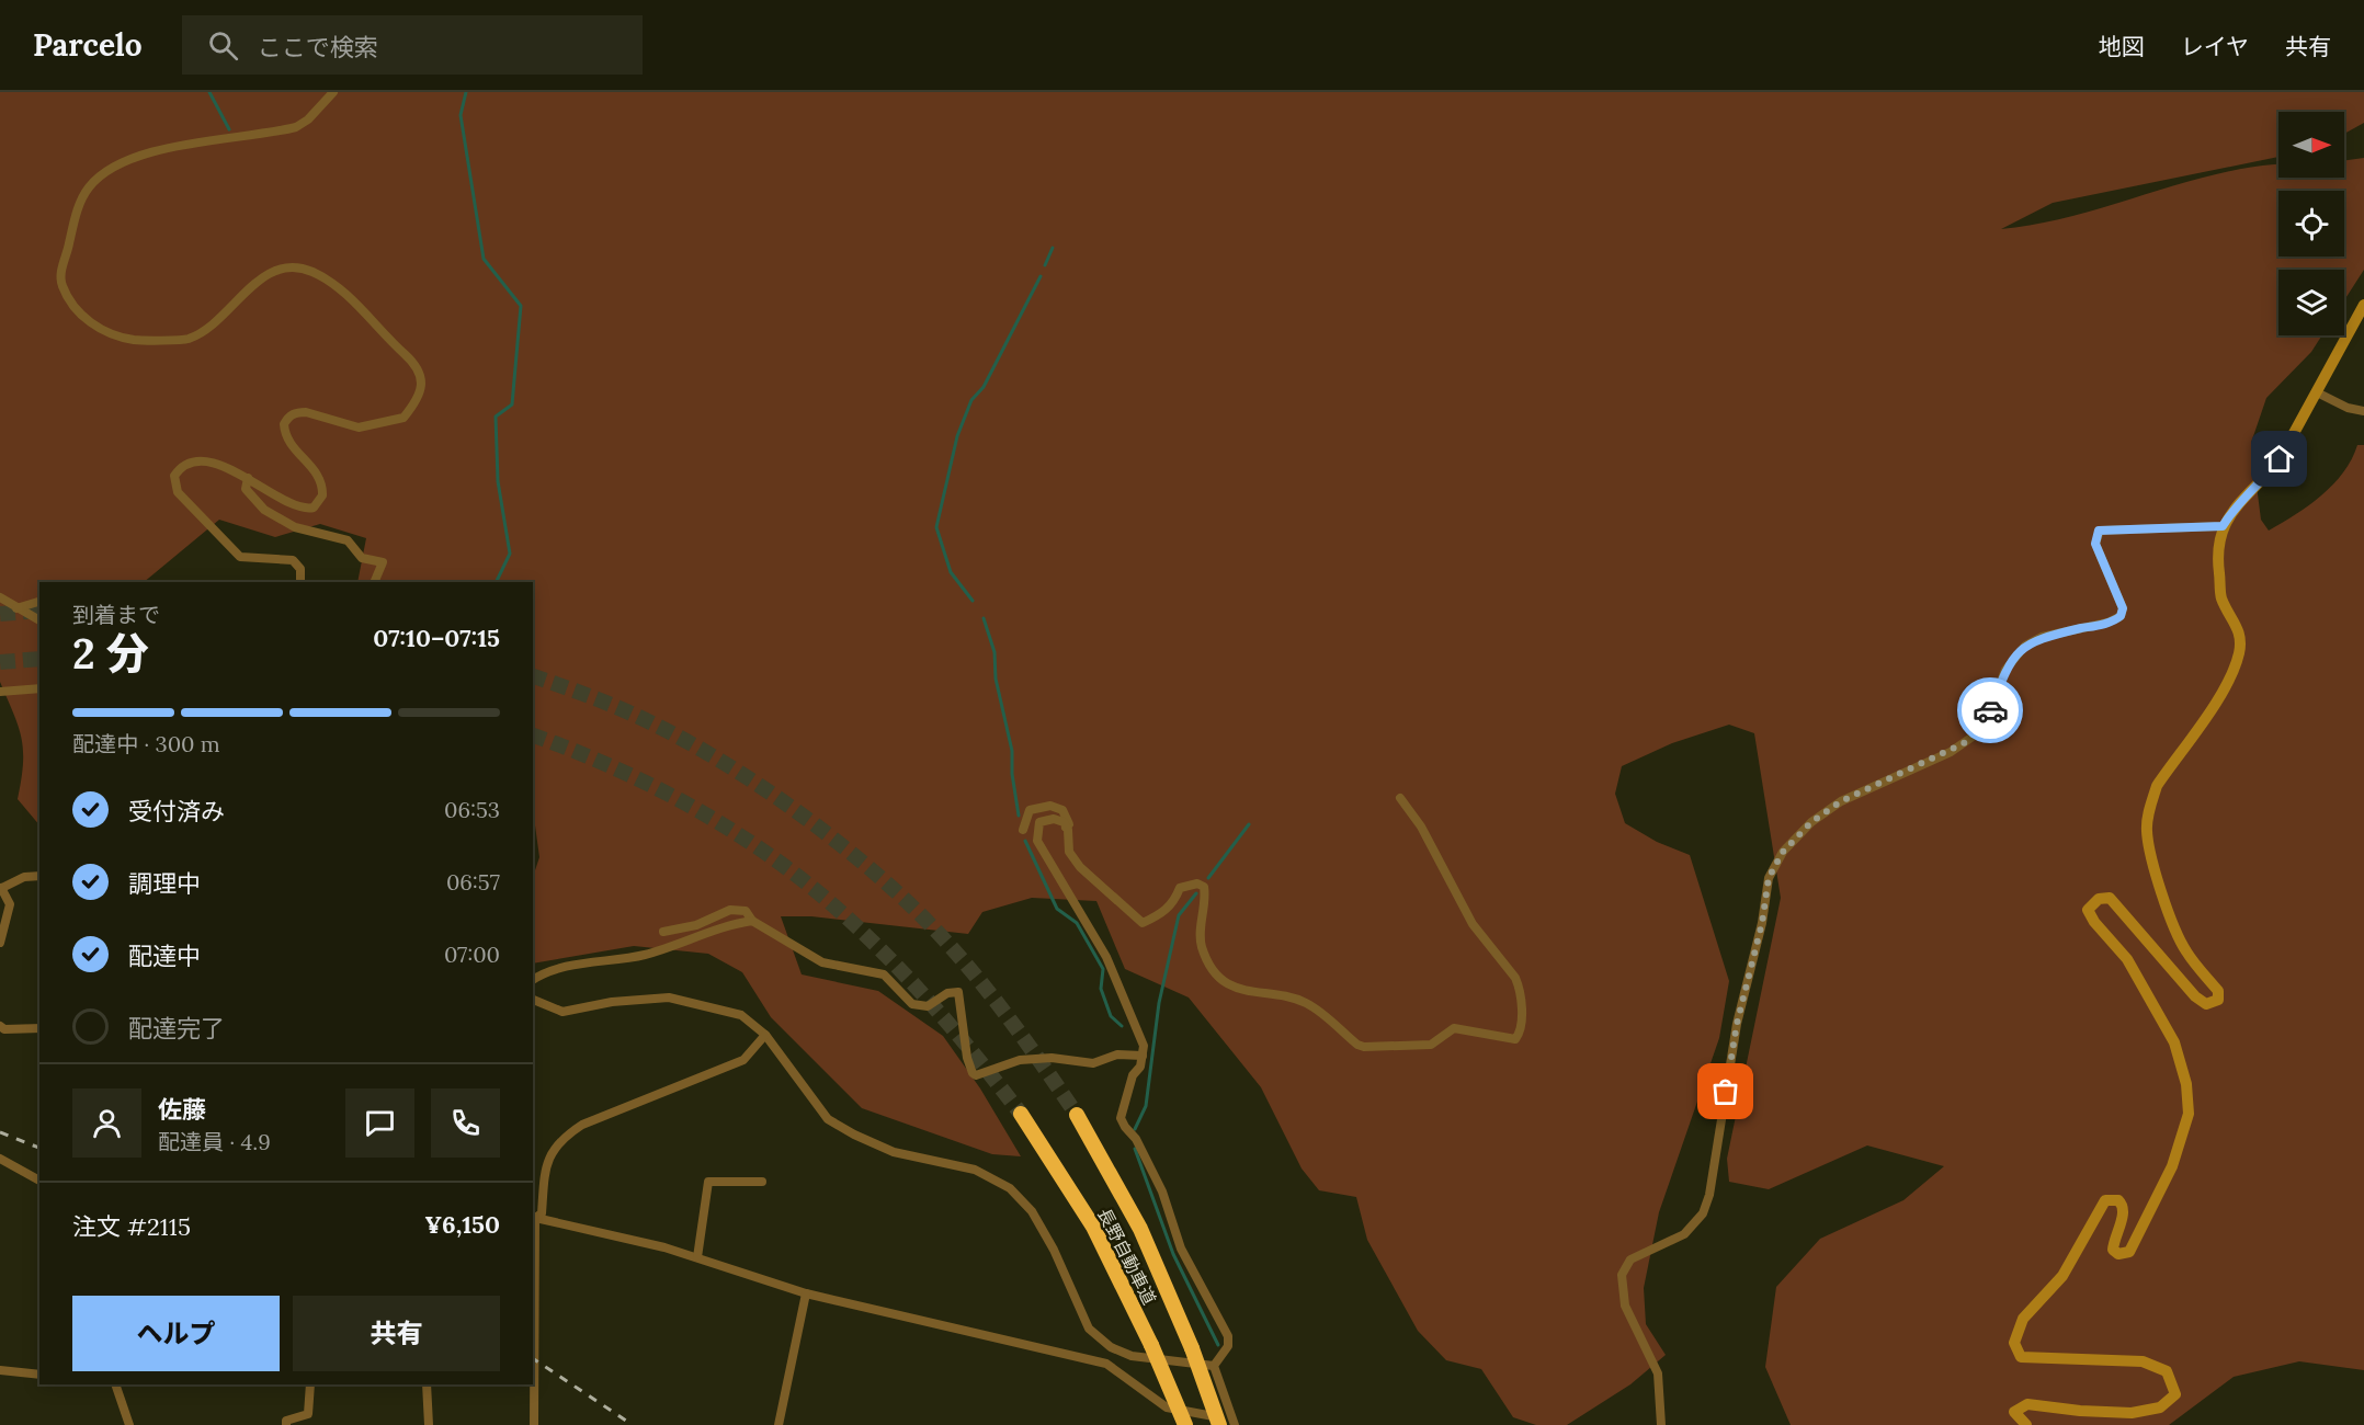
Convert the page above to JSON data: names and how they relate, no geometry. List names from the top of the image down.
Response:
{
  "streets": {
    "highway": ["長野自動車道"]
  },
  "north": "right",
  "page": {
    "header": "Parcelo",
    "search": "ここで検索",
    "nav": ["地図", "レイヤ", "共有"],
    "heading": ["2 分", "到着まで", "07:10–07:15"],
    "panel": [
      "佐藤",
      "配達員 · 4.9",
      "注文 #2115",
      "¥6,150"
    ],
    "bar": "配達中 · 300 m",
    "list": [
      ["受付済み", "06:53"],
      ["調理中", "06:57"],
      ["配達中", "07:00"],
      "配達完了"
    ],
    "buttons": ["ヘルプ", "共有"]
  }
}
